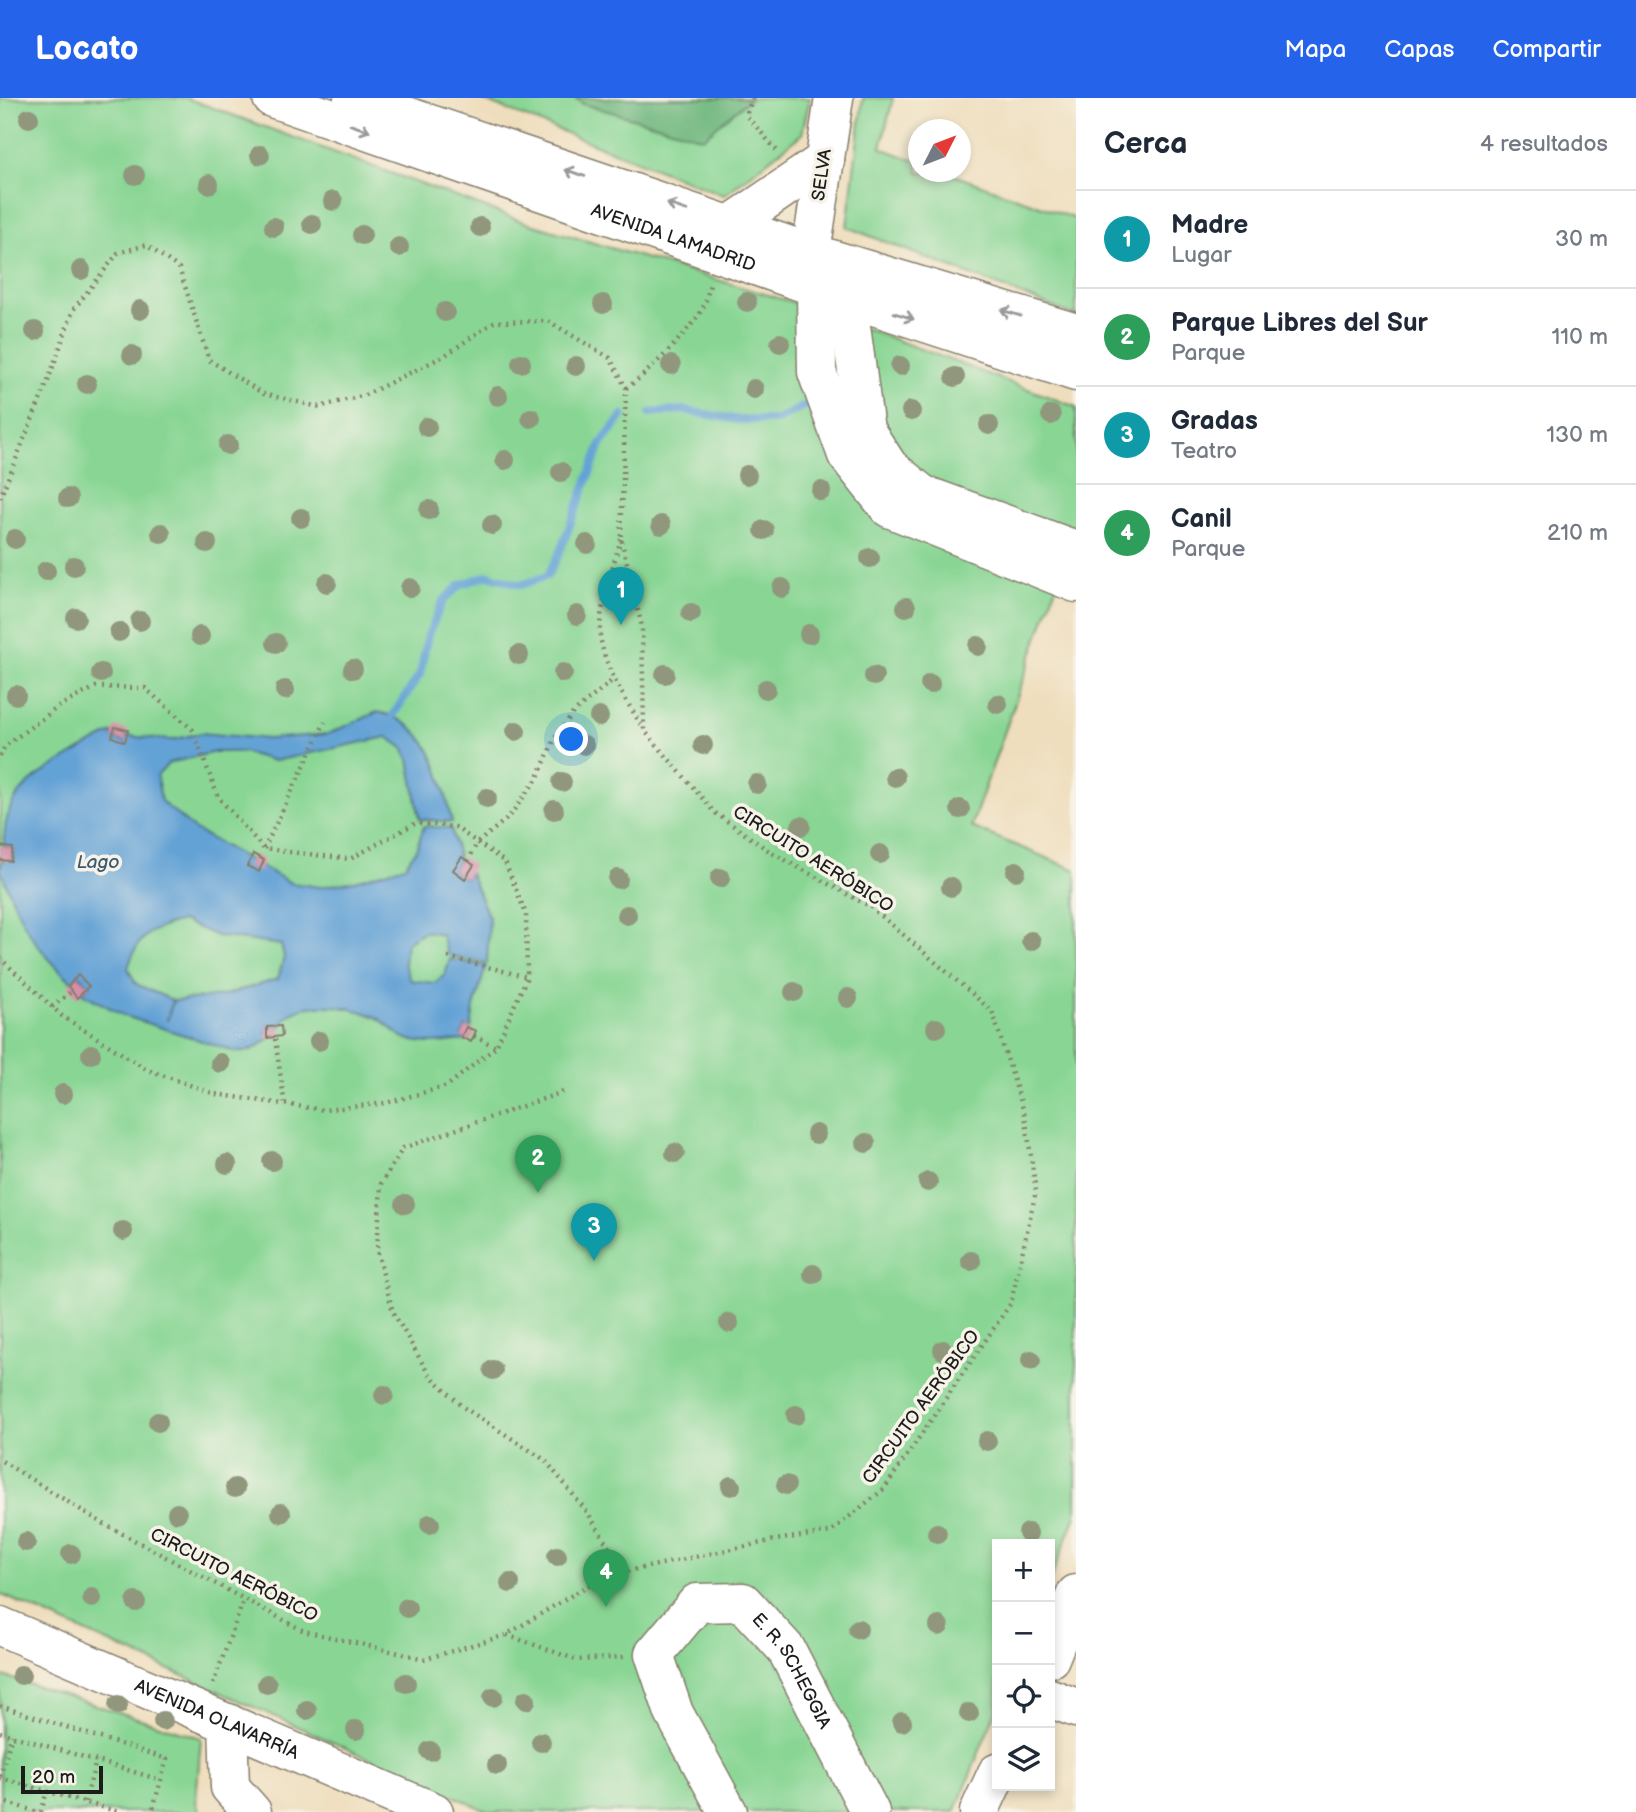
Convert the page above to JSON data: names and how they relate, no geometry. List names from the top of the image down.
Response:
{
  "streets": {
    "main road": [
      "SELVA",
      "AVENIDA LAMADRID",
      "E. R. SCHEGGIA",
      "AVENIDA OLAVARRÍA"
    ],
    "path": ["CIRCUITO AERÓBICO"]
  },
  "crossings": [
    ["SELVA", "AVENIDA LAMADRID"]
  ],
  "water": ["Lago"],
  "scale_bar": "20 m",
  "north": "top right",
  "page": {
    "header": "Locato",
    "nav": ["Mapa", "Capas", "Compartir"],
    "heading": ["Cerca", "4 resultados"],
    "list": [
      {
        "mark": "1",
        "name": "Madre",
        "note": "Lugar",
        "value": "30 m"
      },
      {
        "mark": "2",
        "name": "Parque Libres del Sur",
        "note": "Parque",
        "value": "110 m"
      },
      {
        "mark": "3",
        "name": "Gradas",
        "note": "Teatro",
        "value": "130 m"
      },
      {
        "mark": "4",
        "name": "Canil",
        "note": "Parque",
        "value": "210 m"
      }
    ],
    "pins": [
      "1",
      "2",
      "3",
      "4"
    ],
    "map_buttons": ["+", "−"],
    "scale": "20 m"
  }
}
